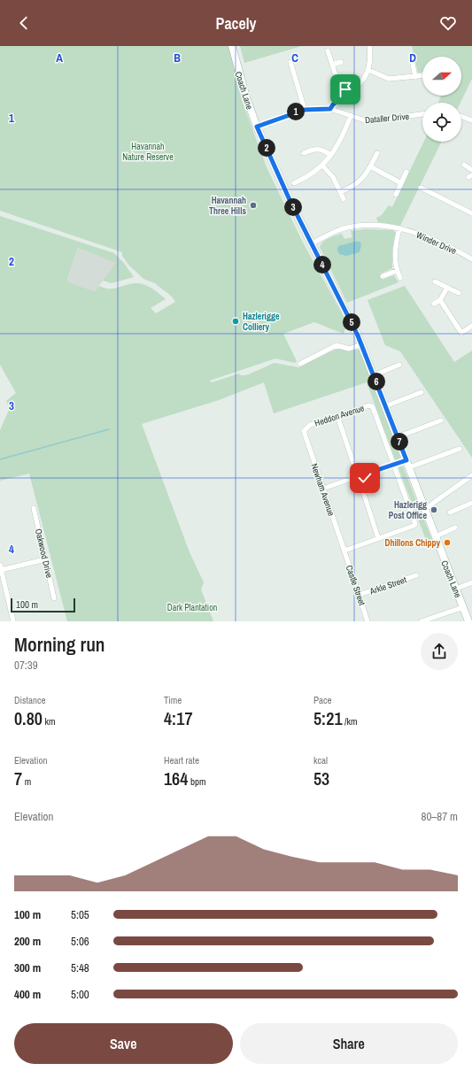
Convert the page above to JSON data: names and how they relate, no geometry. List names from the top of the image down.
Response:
{
  "streets": {
    "street": [
      "Coach Lane",
      "Dataller Drive",
      "Winder Drive",
      "Heddon Avenue",
      "Newham Avenue",
      "Oakwood Drive",
      "Castle Street",
      "Arkle Street"
    ]
  },
  "crossings": [
    ["Coach Lane", "Dataller Drive"],
    ["Coach Lane", "Winder Drive"],
    ["Heddon Avenue", "Newham Avenue"],
    ["Newham Avenue", "Castle Street"],
    ["Castle Street", "Arkle Street"]
  ],
  "parks": ["Havannah Nature Reserve", "Dark Plantation"],
  "places": [
    "Havannah Three Hills",
    "Hazlerigge Colliery",
    "Hazlerigg Post Office",
    "Dhillons Chippy"
  ],
  "scale_bar": "100 m",
  "north": "right",
  "page": {
    "header": "Pacely",
    "pins": [
      "1",
      "2",
      "3",
      "4",
      "5",
      "6",
      "7"
    ],
    "scale": "100 m",
    "heading": ["Morning run", "07:39"],
    "stats": [
      ["Distance", "0.80 km"],
      ["Time", "4:17"],
      ["Pace", "5:21 /km"],
      ["Elevation", "7 m"],
      ["Heart rate", "164 bpm"],
      ["kcal", "53"]
    ],
    "chart": ["Elevation", "80–87 m"],
    "list": [
      {
        "name": "100 m",
        "note": "5:05"
      },
      {
        "name": "200 m",
        "note": "5:06"
      },
      {
        "name": "300 m",
        "note": "5:48"
      },
      {
        "name": "400 m",
        "note": "5:00"
      }
    ],
    "buttons": ["Save", "Share"]
  },
  "grid": {
    "columns": [
      "A",
      "B",
      "C",
      "D"
    ],
    "rows": [
      "1",
      "2",
      "3",
      "4"
    ]
  }
}
